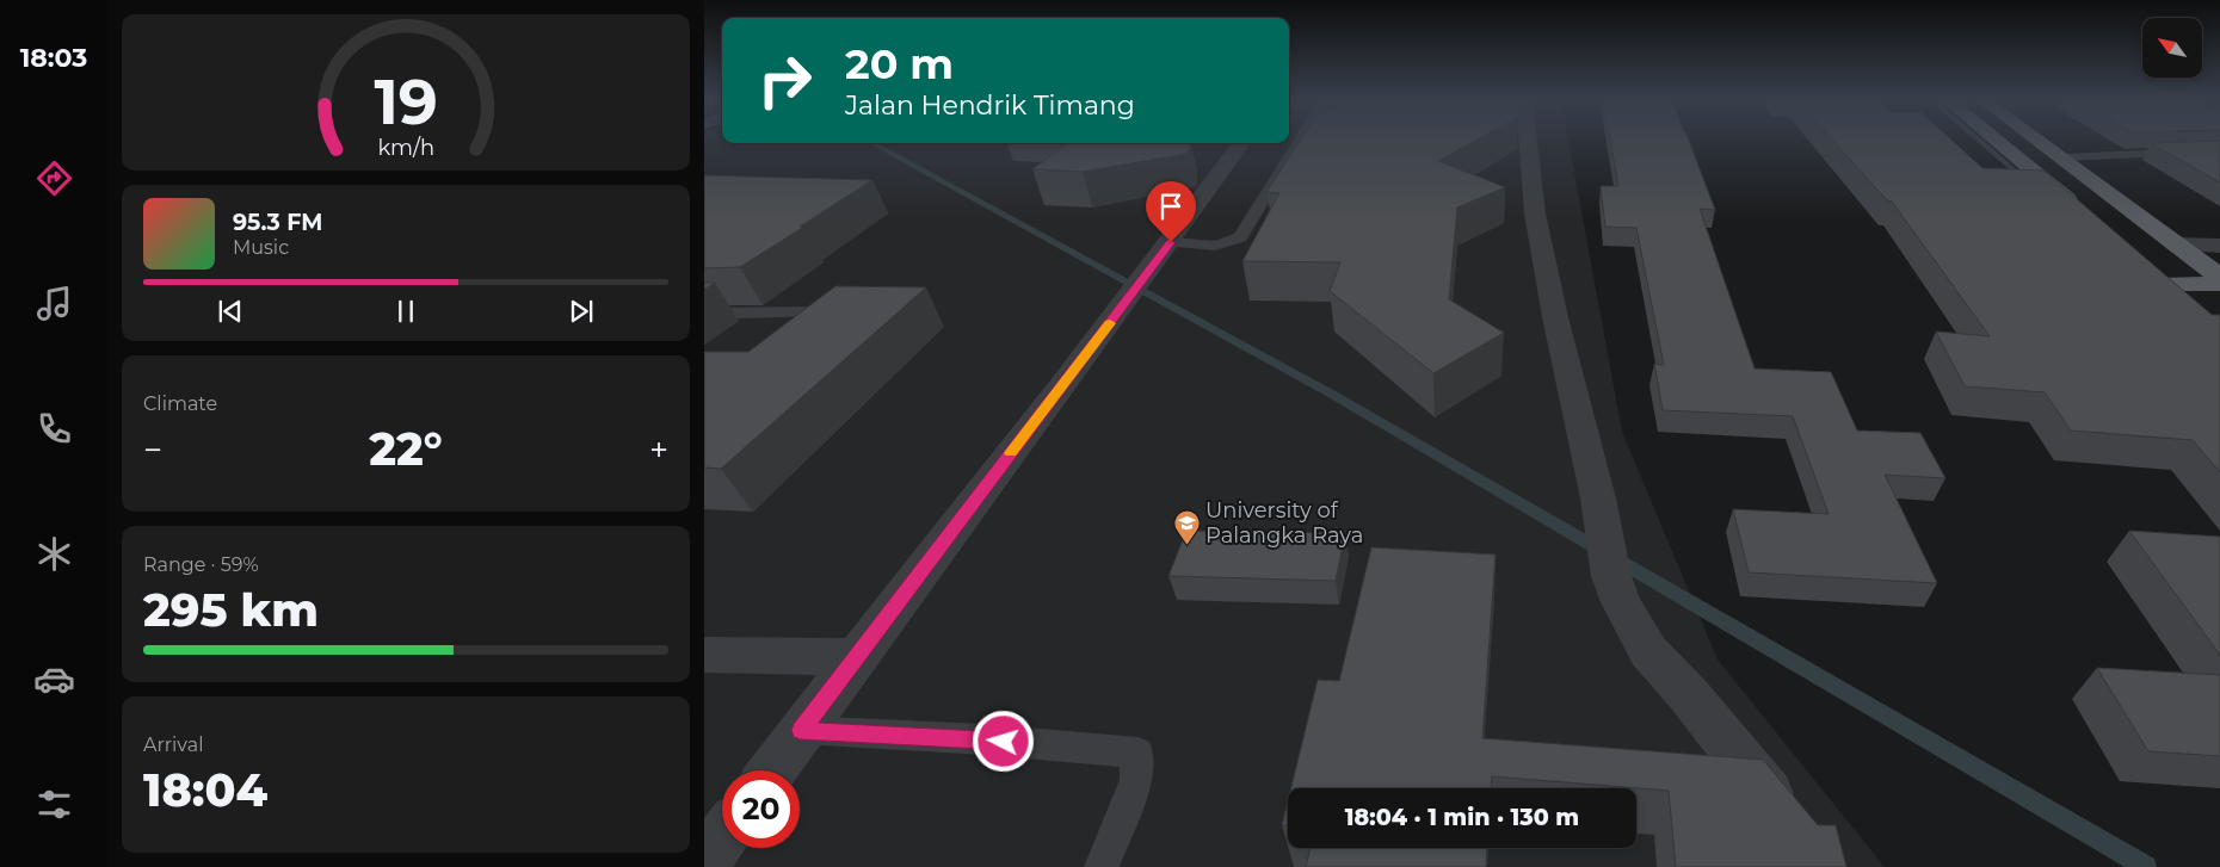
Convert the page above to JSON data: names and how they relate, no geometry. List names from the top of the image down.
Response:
{
  "places": {
    "school or university": ["University of Palangka Raya"]
  },
  "north": "top left",
  "page": {
    "tabs": "18:03",
    "turn": ["20 m", "Jalan Hendrik Timang"],
    "song": ["95.3 FM", "Music"],
    "tile": [
      "Climate",
      ["Range · 59%", "295 km"],
      ["Arrival", "18:04"]
    ],
    "heat": ["−", "22°", "+"],
    "limit": "20",
    "trip": "18:04 · 1 min · 130 m",
    "gauge": ["19", "km/h"]
  }
}
